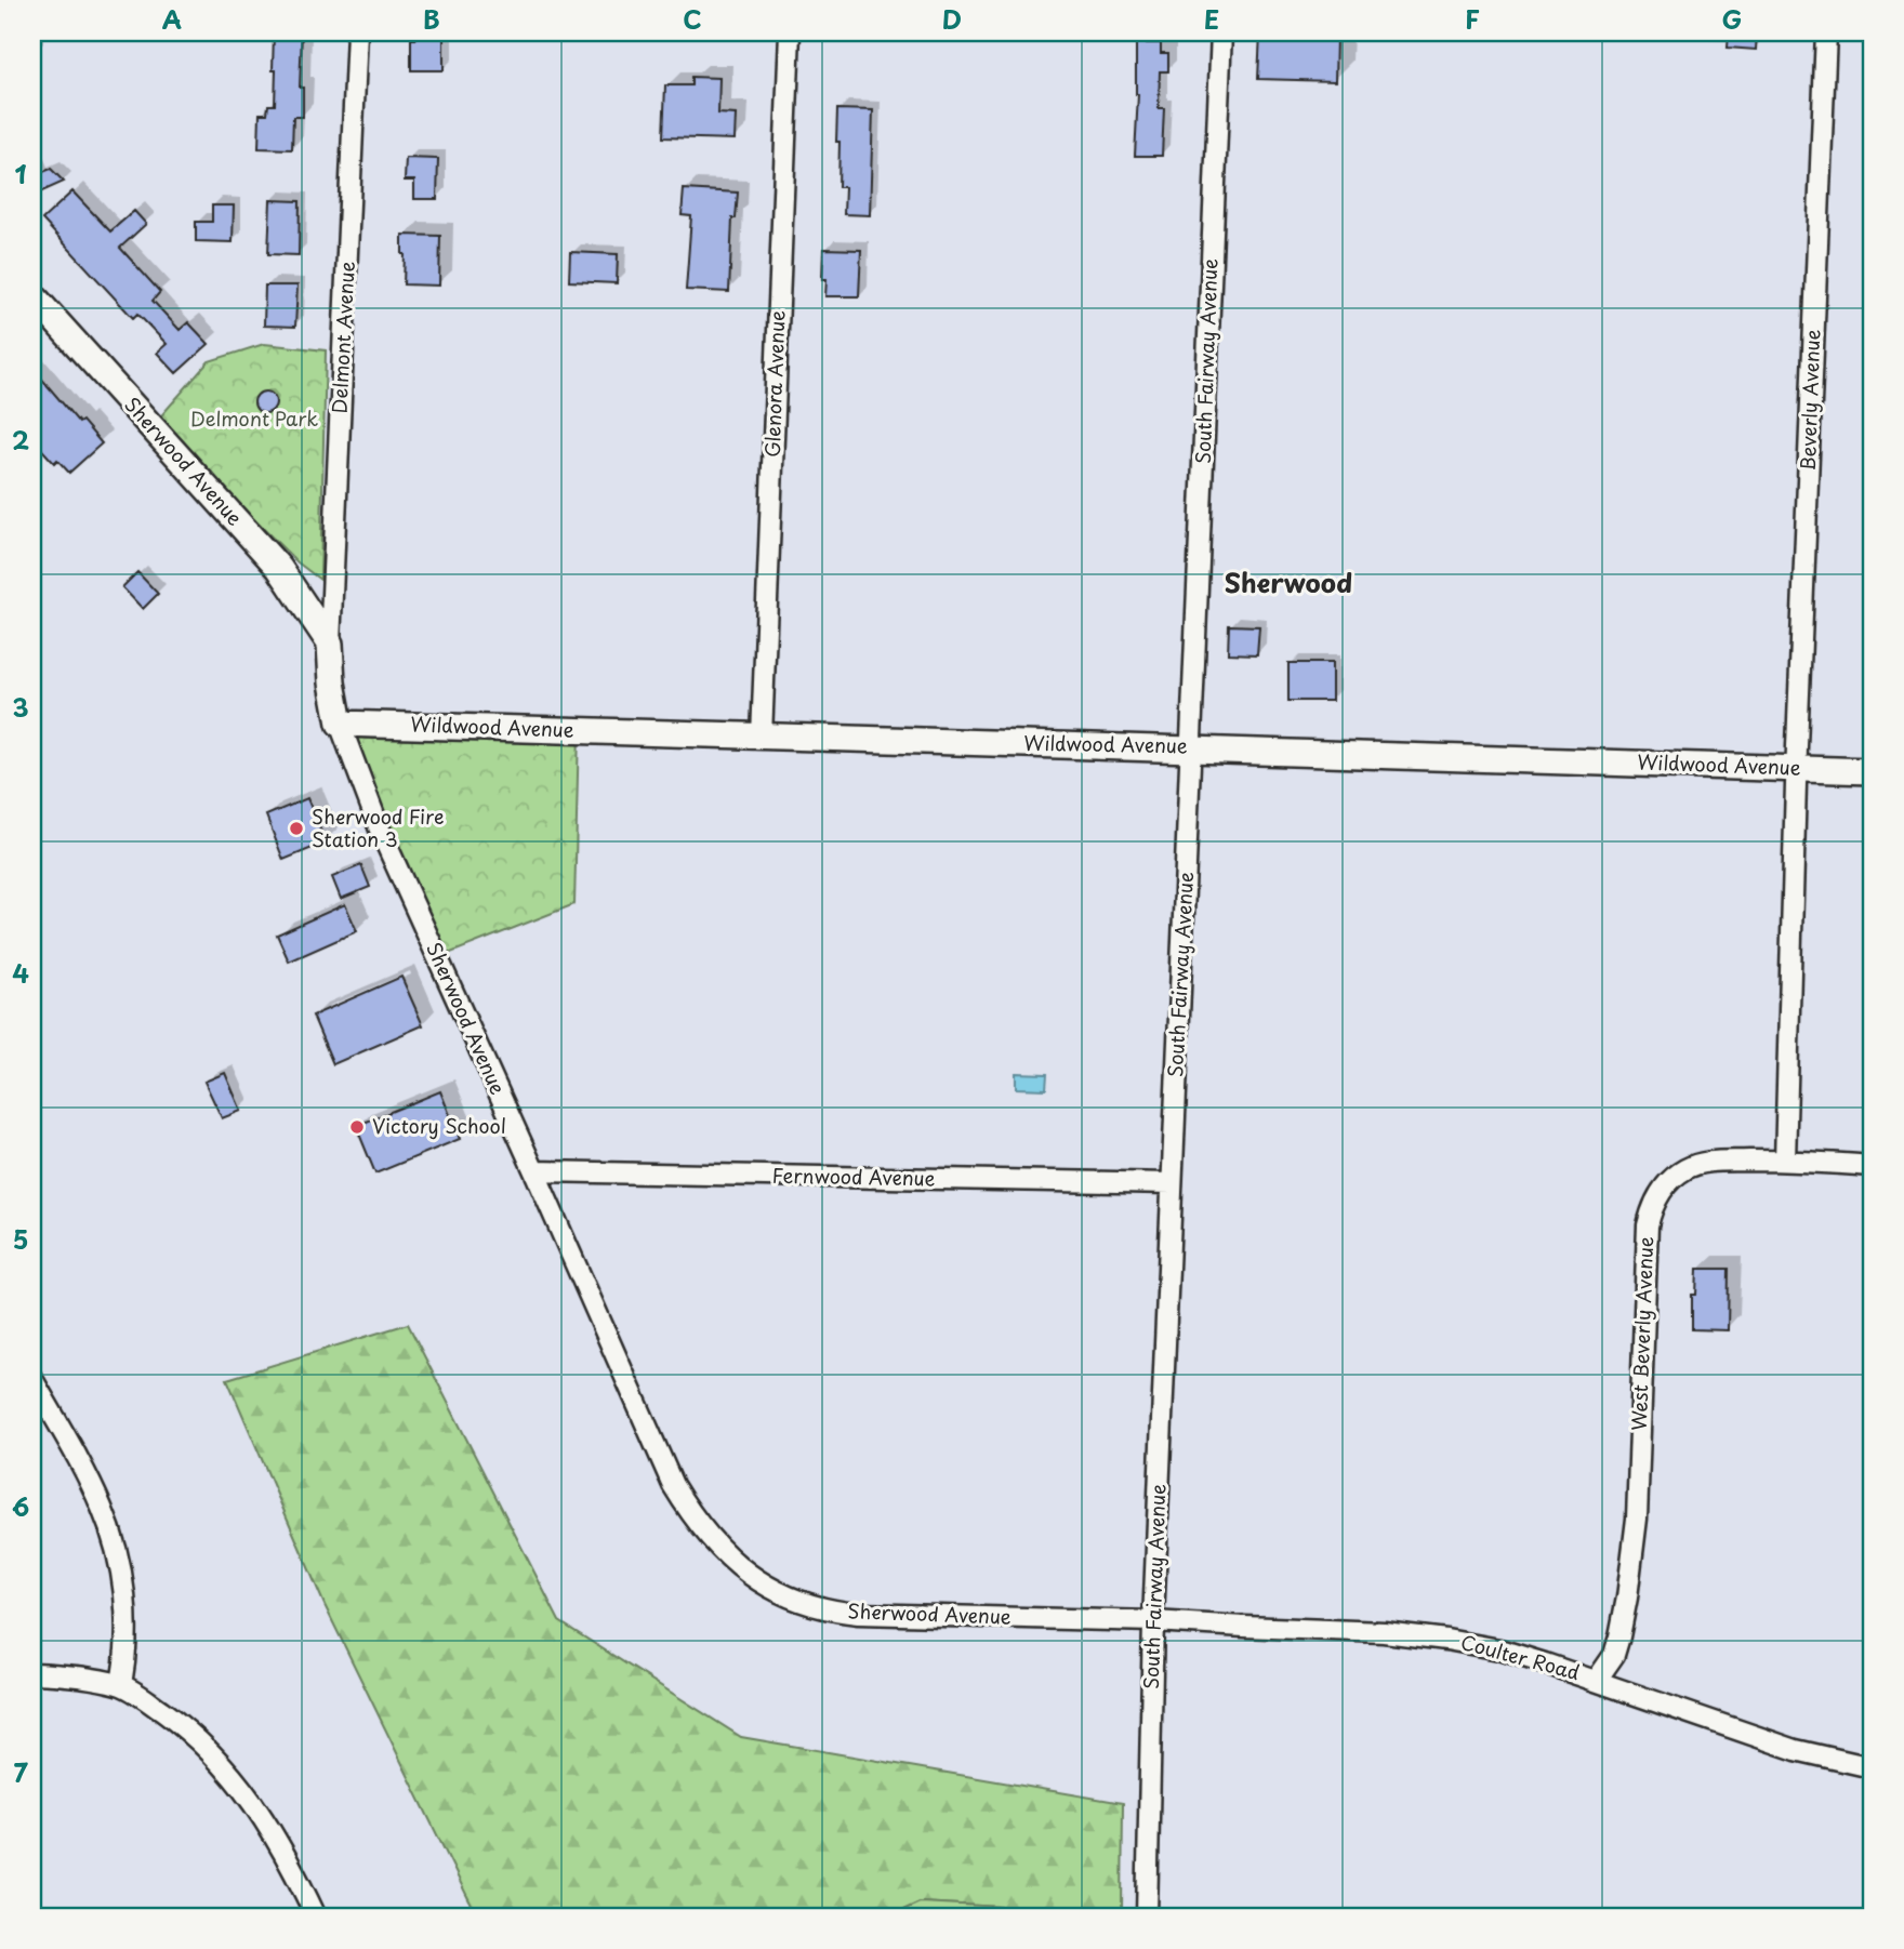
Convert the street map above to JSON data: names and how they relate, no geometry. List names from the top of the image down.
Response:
{
  "streets": {
    "street": [
      "Delmont Avenue",
      "South Fairway Avenue",
      "Glenora Avenue",
      "Beverly Avenue",
      "Sherwood Avenue",
      "Wildwood Avenue",
      "Fernwood Avenue",
      "West Beverly Avenue",
      "Coulter Road"
    ]
  },
  "crossings": [
    ["Delmont Avenue", "Sherwood Avenue"],
    ["South Fairway Avenue", "Sherwood Avenue"],
    ["South Fairway Avenue", "Wildwood Avenue"],
    ["South Fairway Avenue", "Fernwood Avenue"],
    ["South Fairway Avenue", "Coulter Road"],
    ["Glenora Avenue", "Wildwood Avenue"],
    ["Beverly Avenue", "Wildwood Avenue"],
    ["Sherwood Avenue", "Wildwood Avenue"],
    ["Sherwood Avenue", "Fernwood Avenue"],
    ["Sherwood Avenue", "Coulter Road"],
    ["West Beverly Avenue", "Coulter Road"]
  ],
  "districts": ["Sherwood"],
  "parks": ["Delmont Park"],
  "places": ["Sherwood Fire Station 3", "Victory School"],
  "grid": {
    "columns": [
      "A",
      "B",
      "C",
      "D",
      "E",
      "F",
      "G"
    ],
    "rows": [
      "1",
      "2",
      "3",
      "4",
      "5",
      "6",
      "7"
    ]
  }
}
